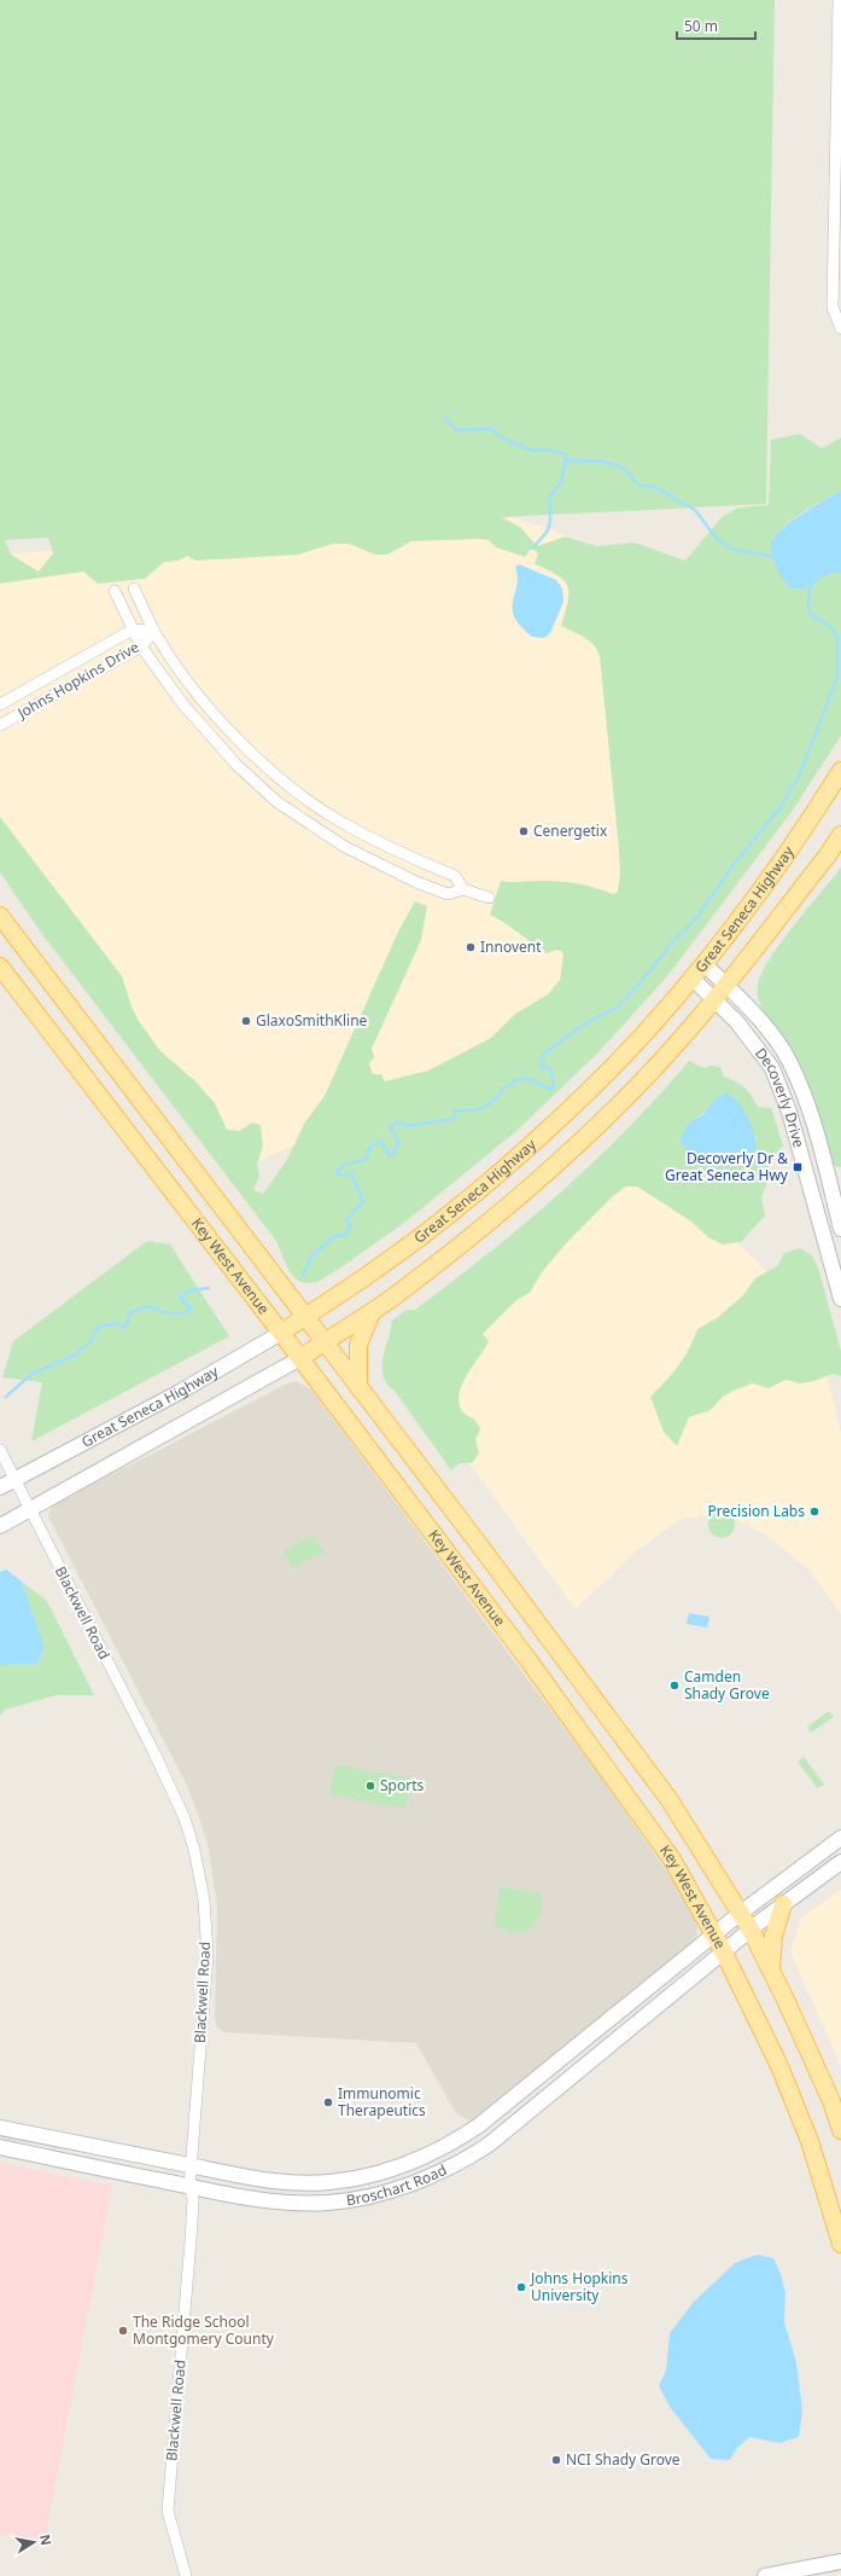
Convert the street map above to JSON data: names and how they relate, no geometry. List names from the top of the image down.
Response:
{
  "streets": {
    "main road": ["Great Seneca Highway", "Key West Avenue"],
    "street": [
      "Johns Hopkins Drive",
      "Decoverly Drive",
      "Blackwell Road",
      "Broschart Road"
    ]
  },
  "crossings": [
    ["Great Seneca Highway", "Decoverly Drive"],
    ["Great Seneca Highway", "Key West Avenue"],
    ["Great Seneca Highway", "Blackwell Road"],
    ["Key West Avenue", "Broschart Road"],
    ["Blackwell Road", "Broschart Road"]
  ],
  "places": {
    "other": [
      "Cenergetix",
      "Innovent",
      "GlaxoSmithKline",
      "Precision Labs",
      "Camden Shady Grove",
      "Sports",
      "Immunomic Therapeutics",
      "Johns Hopkins University",
      "The Ridge School Montgomery County",
      "NCI Shady Grove"
    ],
    "transit": ["Decoverly Dr & Great Seneca Hwy"]
  },
  "scale_bar": "50 m",
  "north": "right"
}
